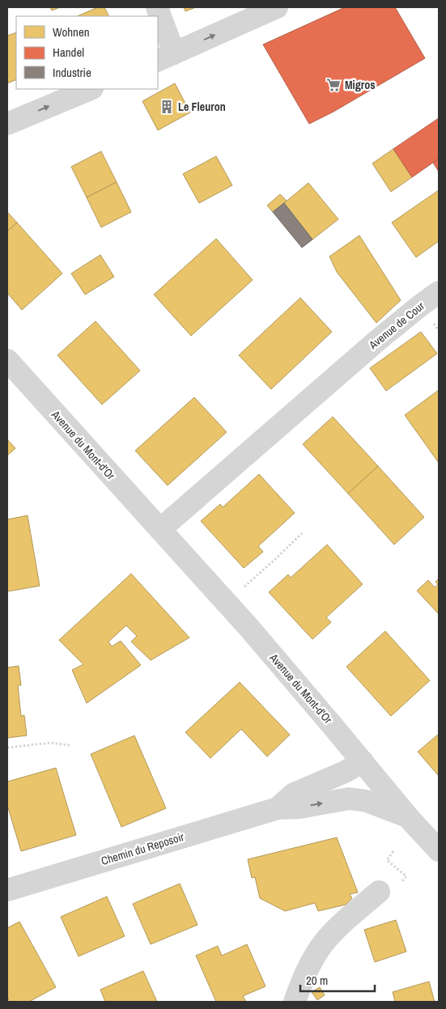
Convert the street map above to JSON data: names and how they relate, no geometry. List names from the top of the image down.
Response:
{
  "streets": {
    "street": ["Avenue de Cour", "Avenue du Mont-d'Or", "Chemin du Reposoir"]
  },
  "crossings": [
    ["Avenue de Cour", "Avenue du Mont-d'Or"],
    ["Avenue du Mont-d'Or", "Chemin du Reposoir"]
  ],
  "places": {
    "supermarket": ["Migros"],
    "building": ["Le Fleuron"]
  },
  "legend": ["Wohnen", "Handel", "Industrie"],
  "scale_bar": "20 m"
}
